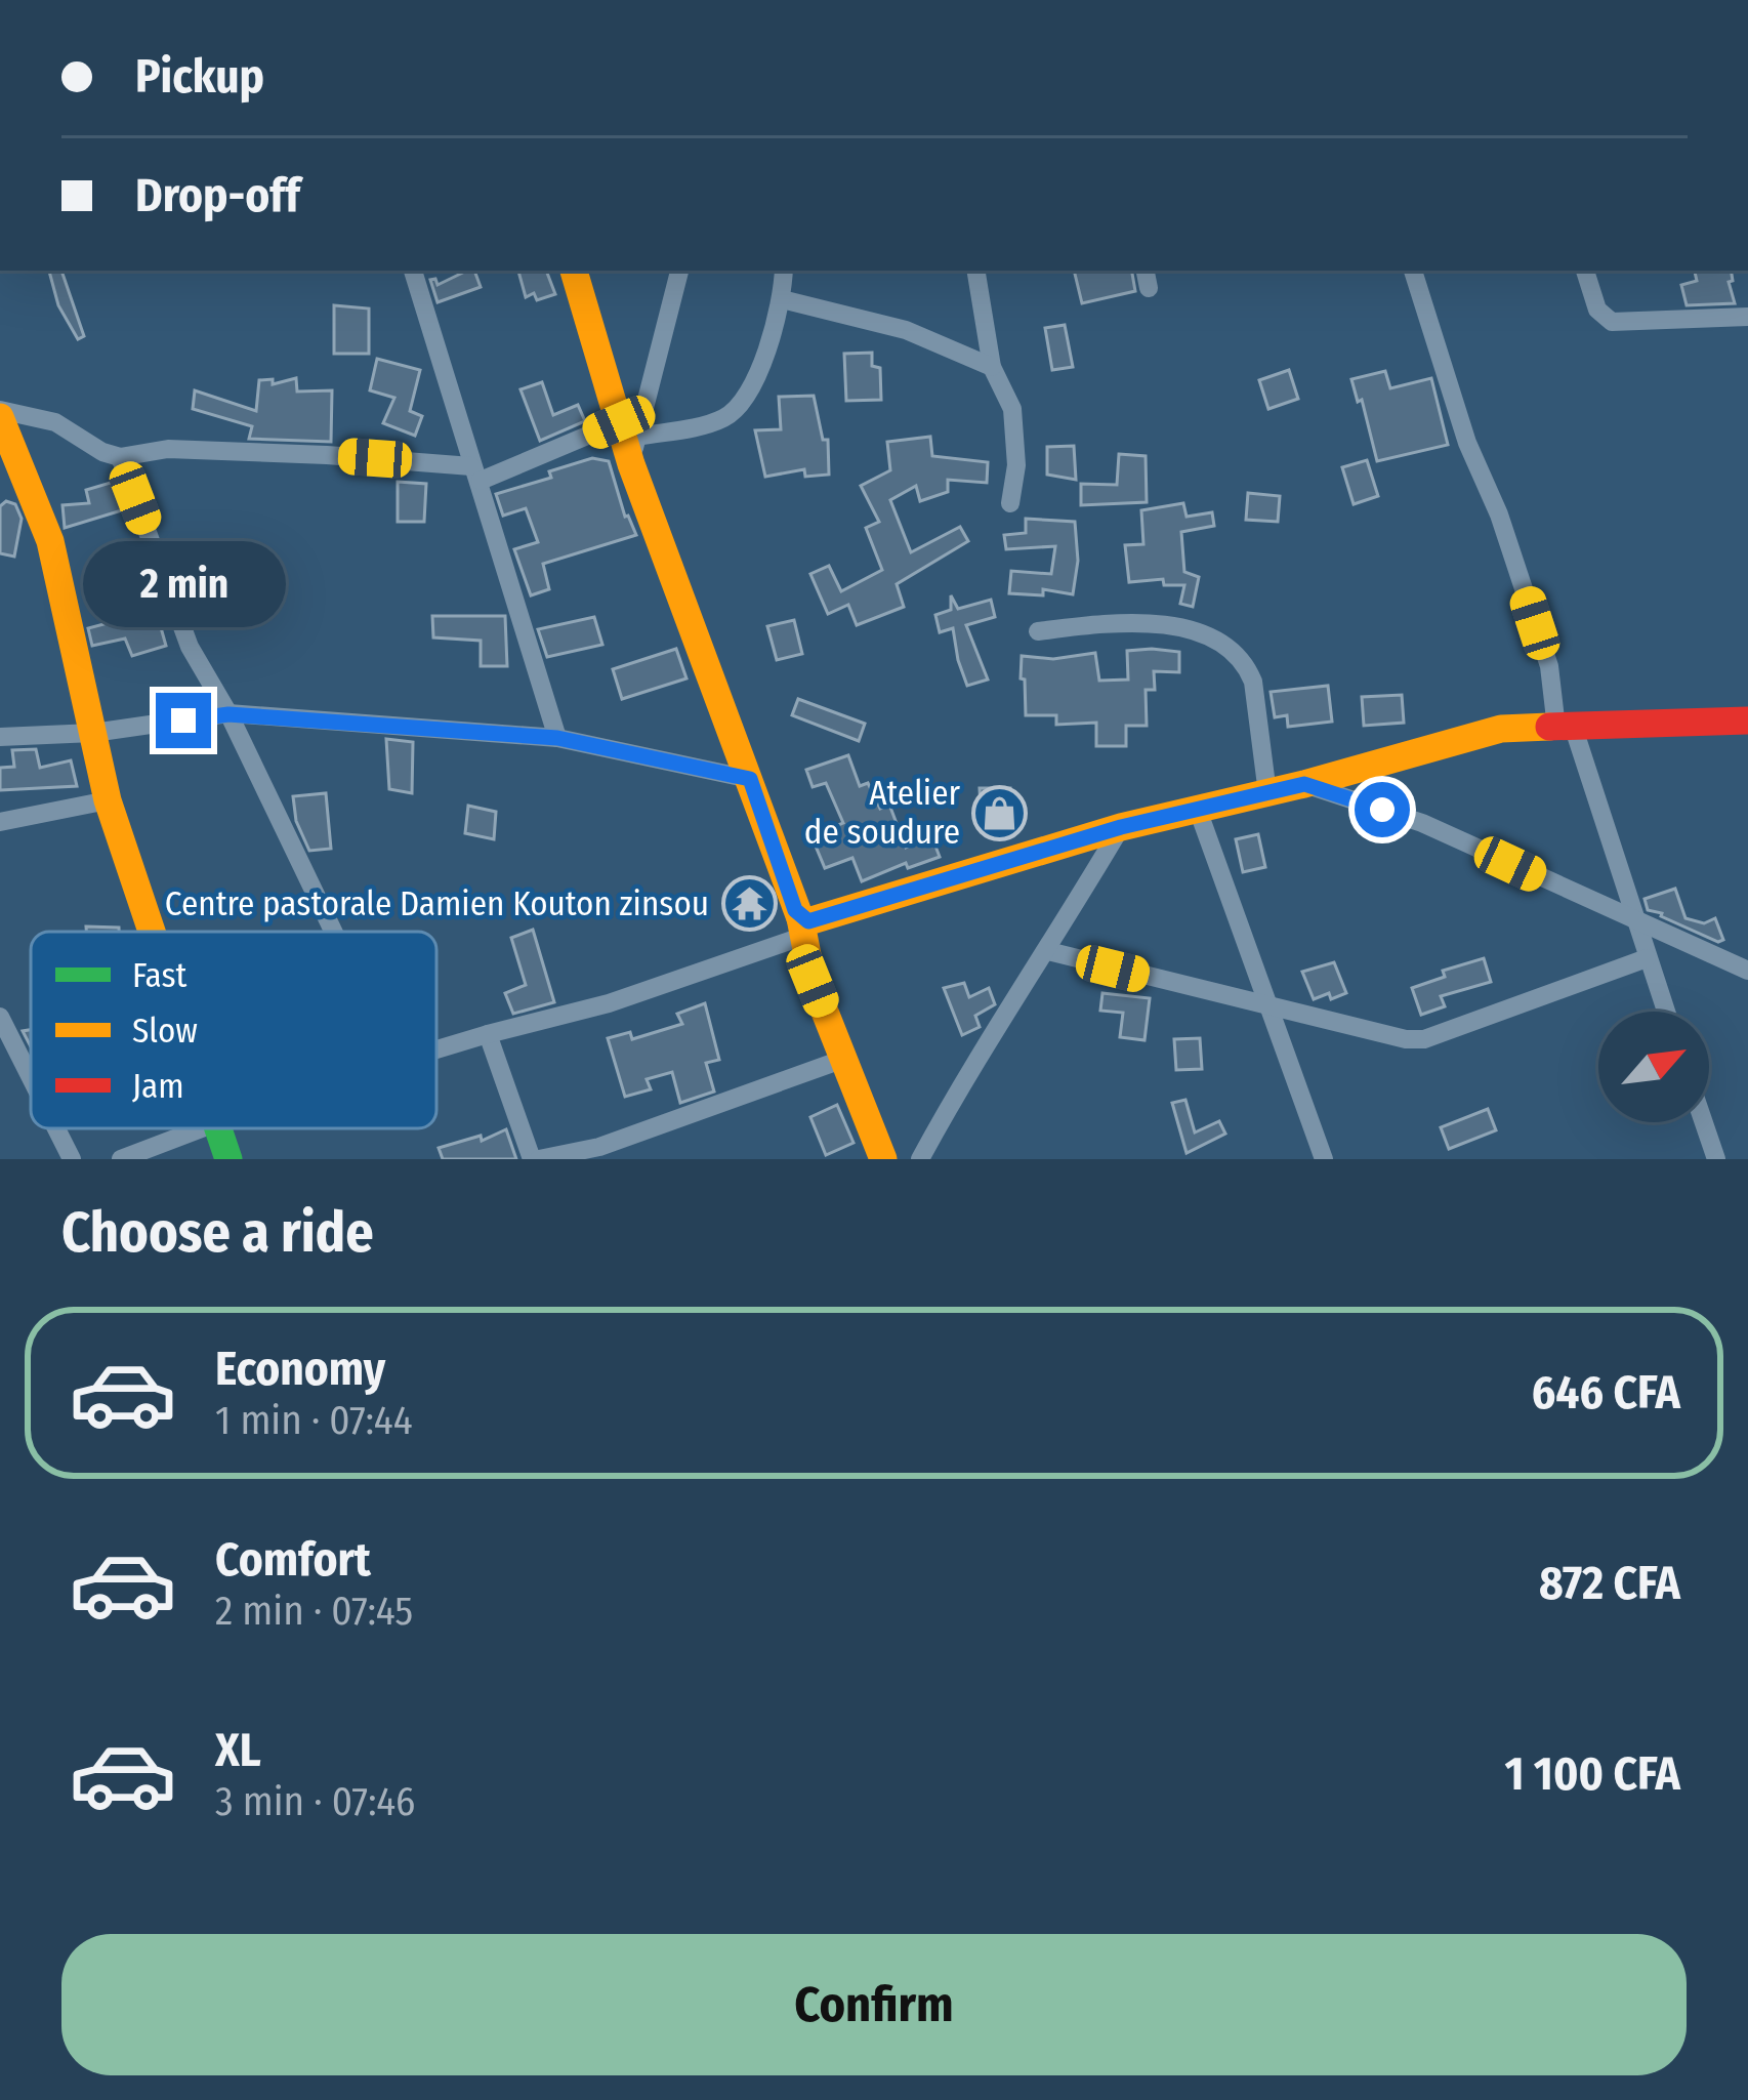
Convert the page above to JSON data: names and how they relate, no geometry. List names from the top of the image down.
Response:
{
  "places": {
    "shop": ["Atelier de soudure"],
    "temple": ["Centre pastorale Damien Kouton zinsou"]
  },
  "legend": ["Fast", "Slow", "Jam"],
  "north": "top right",
  "page": {
    "banner": ["Pickup", "Drop-off"],
    "bubble": "2 min",
    "heading": "Choose a ride",
    "list": [
      {
        "name": "Economy",
        "note": "1 min · 07:44",
        "value": "646 CFA"
      },
      {
        "name": "Comfort",
        "note": "2 min · 07:45",
        "value": "872 CFA"
      },
      {
        "name": "XL",
        "note": "3 min · 07:46",
        "value": "1 100 CFA"
      }
    ],
    "buttons": "Confirm"
  }
}
